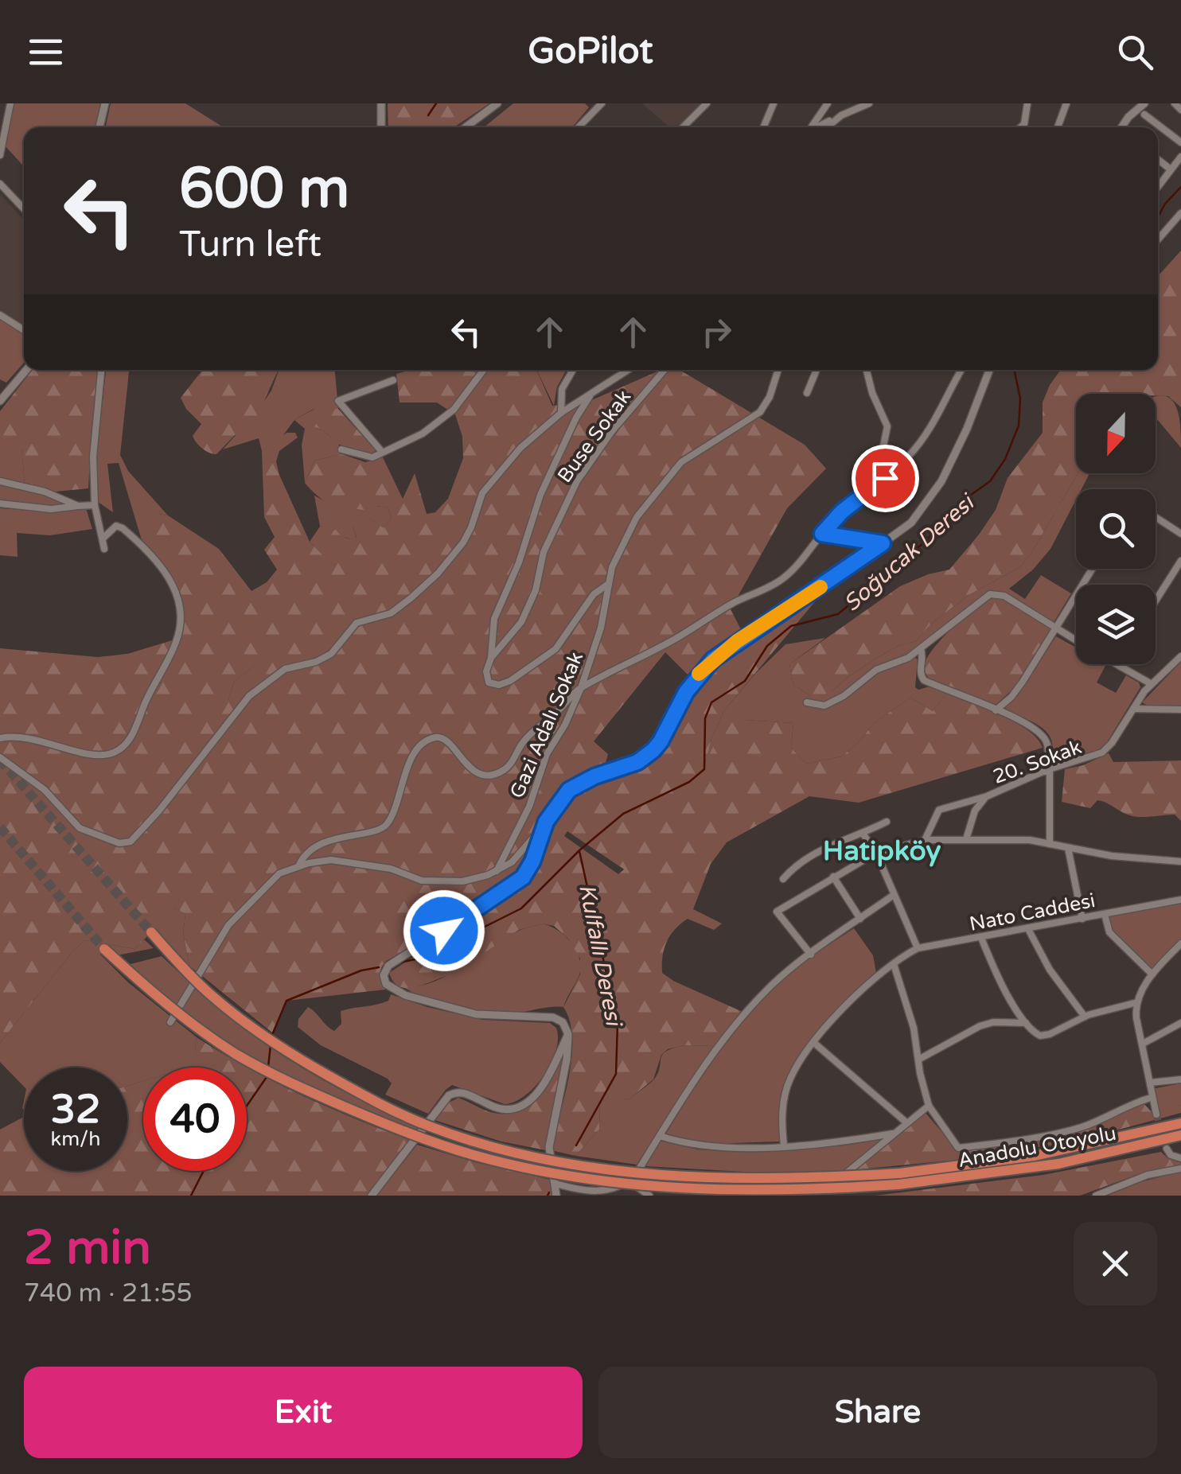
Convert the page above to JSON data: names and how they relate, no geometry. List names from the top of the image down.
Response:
{
  "streets": {
    "highway": ["Anadolu Otoyolu"],
    "street": [
      "Buse Sokak",
      "Gazi Adalı Sokak",
      "20. Sokak",
      "Nato Caddesi"
    ]
  },
  "crossings": [
    ["Buse Sokak", "Gazi Adalı Sokak"]
  ],
  "districts": ["Hatipköy"],
  "water": ["Soğucak Deresi", "Kulfallı Deresi"],
  "north": "bottom",
  "page": {
    "header": "GoPilot",
    "turn": ["600 m", "Turn left"],
    "speed": "32 km/h",
    "limit": "40",
    "heading": ["2 min", "740 m · 21:55"],
    "buttons": ["Exit", "Share"]
  }
}
